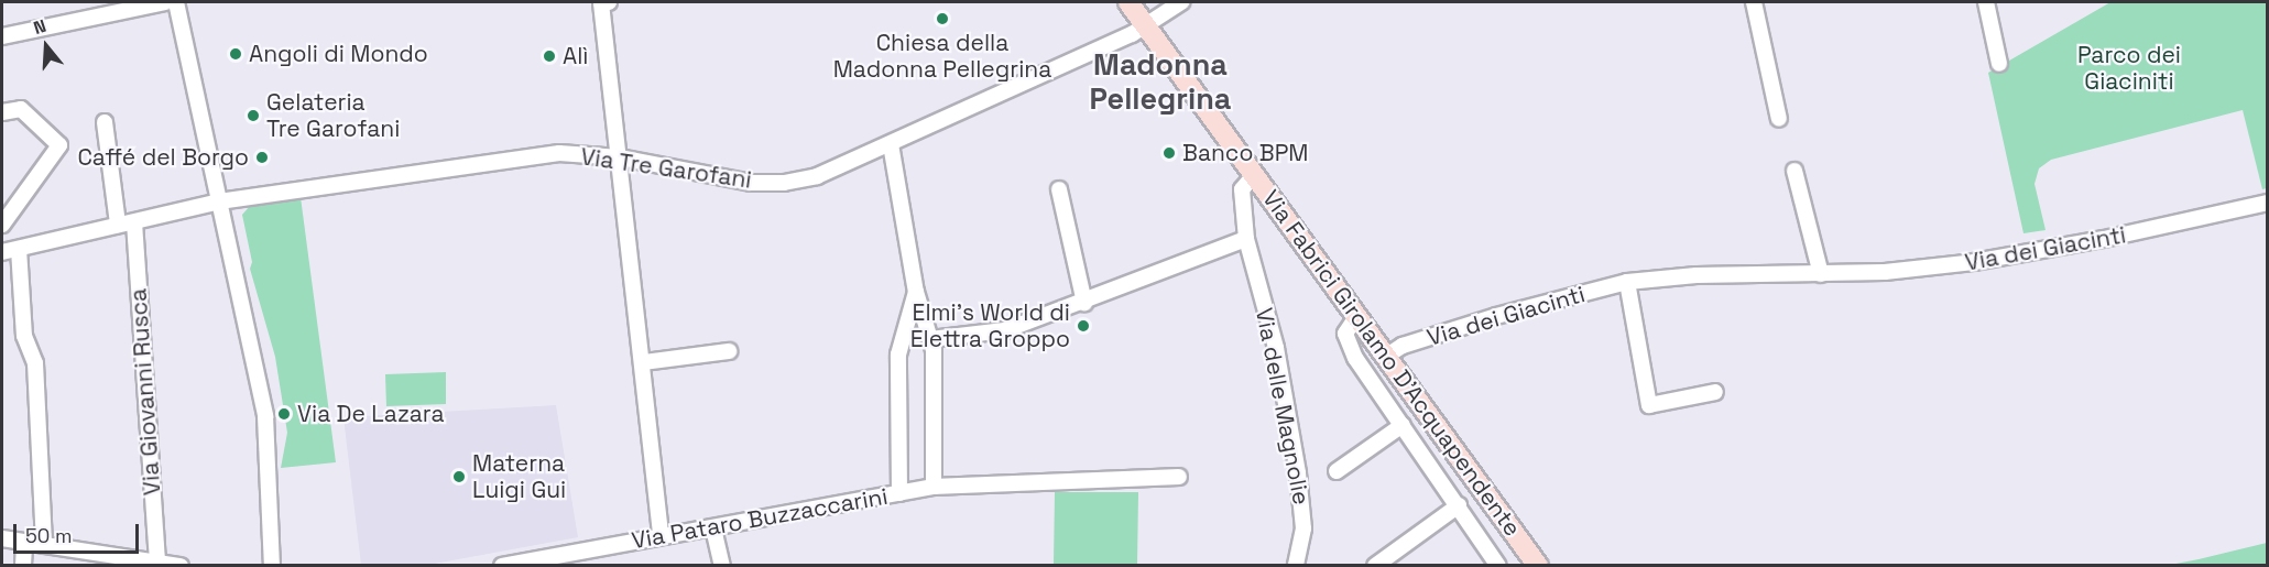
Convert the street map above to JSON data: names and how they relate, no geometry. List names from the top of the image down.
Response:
{
  "streets": {
    "main road": ["Via Fabrici Girolamo D'Acquapendente"],
    "street": [
      "Via Tre Garofani",
      "Via dei Giacinti",
      "Via Giovanni Rusca",
      "Via delle Magnolie",
      "Via Pataro Buzzaccarini"
    ]
  },
  "crossings": [
    ["Via Tre Garofani", "Via Fabrici Girolamo D'Acquapendente"],
    ["Via Tre Garofani", "Via Giovanni Rusca"],
    ["Via Tre Garofani", "Via Pataro Buzzaccarini"],
    ["Via dei Giacinti", "Via Fabrici Girolamo D'Acquapendente"],
    ["Via Fabrici Girolamo D'Acquapendente", "Via delle Magnolie"]
  ],
  "districts": ["Madonna Pellegrina"],
  "parks": ["Parco dei Giaciniti"],
  "places": [
    "Chiesa della Madonna Pellegrina",
    "Angoli di Mondo",
    "Alì",
    "Gelateria Tre Garofani",
    "Banco BPM",
    "Caffé del Borgo",
    "Elmi's World di Elettra Groppo",
    "Via De Lazara",
    "Materna Luigi Gui"
  ],
  "scale_bar": "50 m",
  "north": "top"
}
